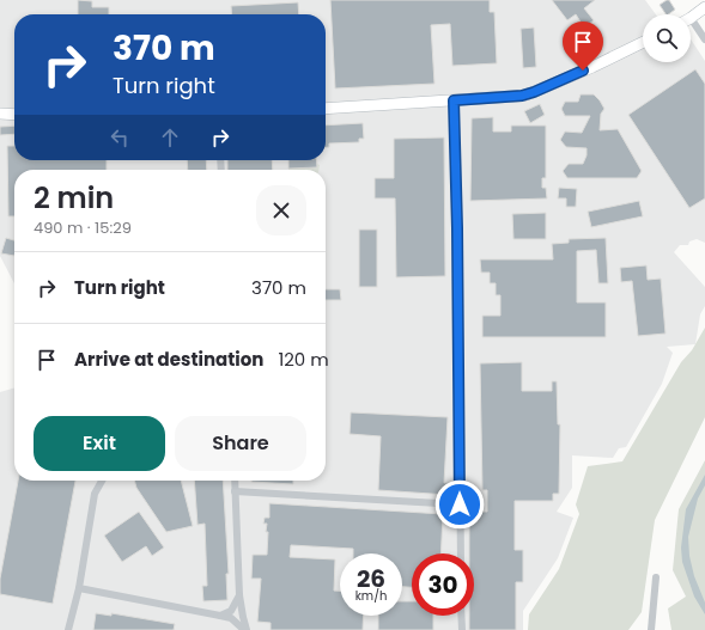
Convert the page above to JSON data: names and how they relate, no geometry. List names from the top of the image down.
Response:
{
  "page": {
    "turn": ["370 m", "Turn right"],
    "heading": ["2 min", "490 m · 15:29"],
    "list": [
      {
        "name": "Turn right",
        "value": "370 m"
      },
      {
        "name": "Arrive at destination",
        "value": "120 m"
      }
    ],
    "buttons": ["Exit", "Share"],
    "speed": "26 km/h",
    "limit": "30"
  }
}
